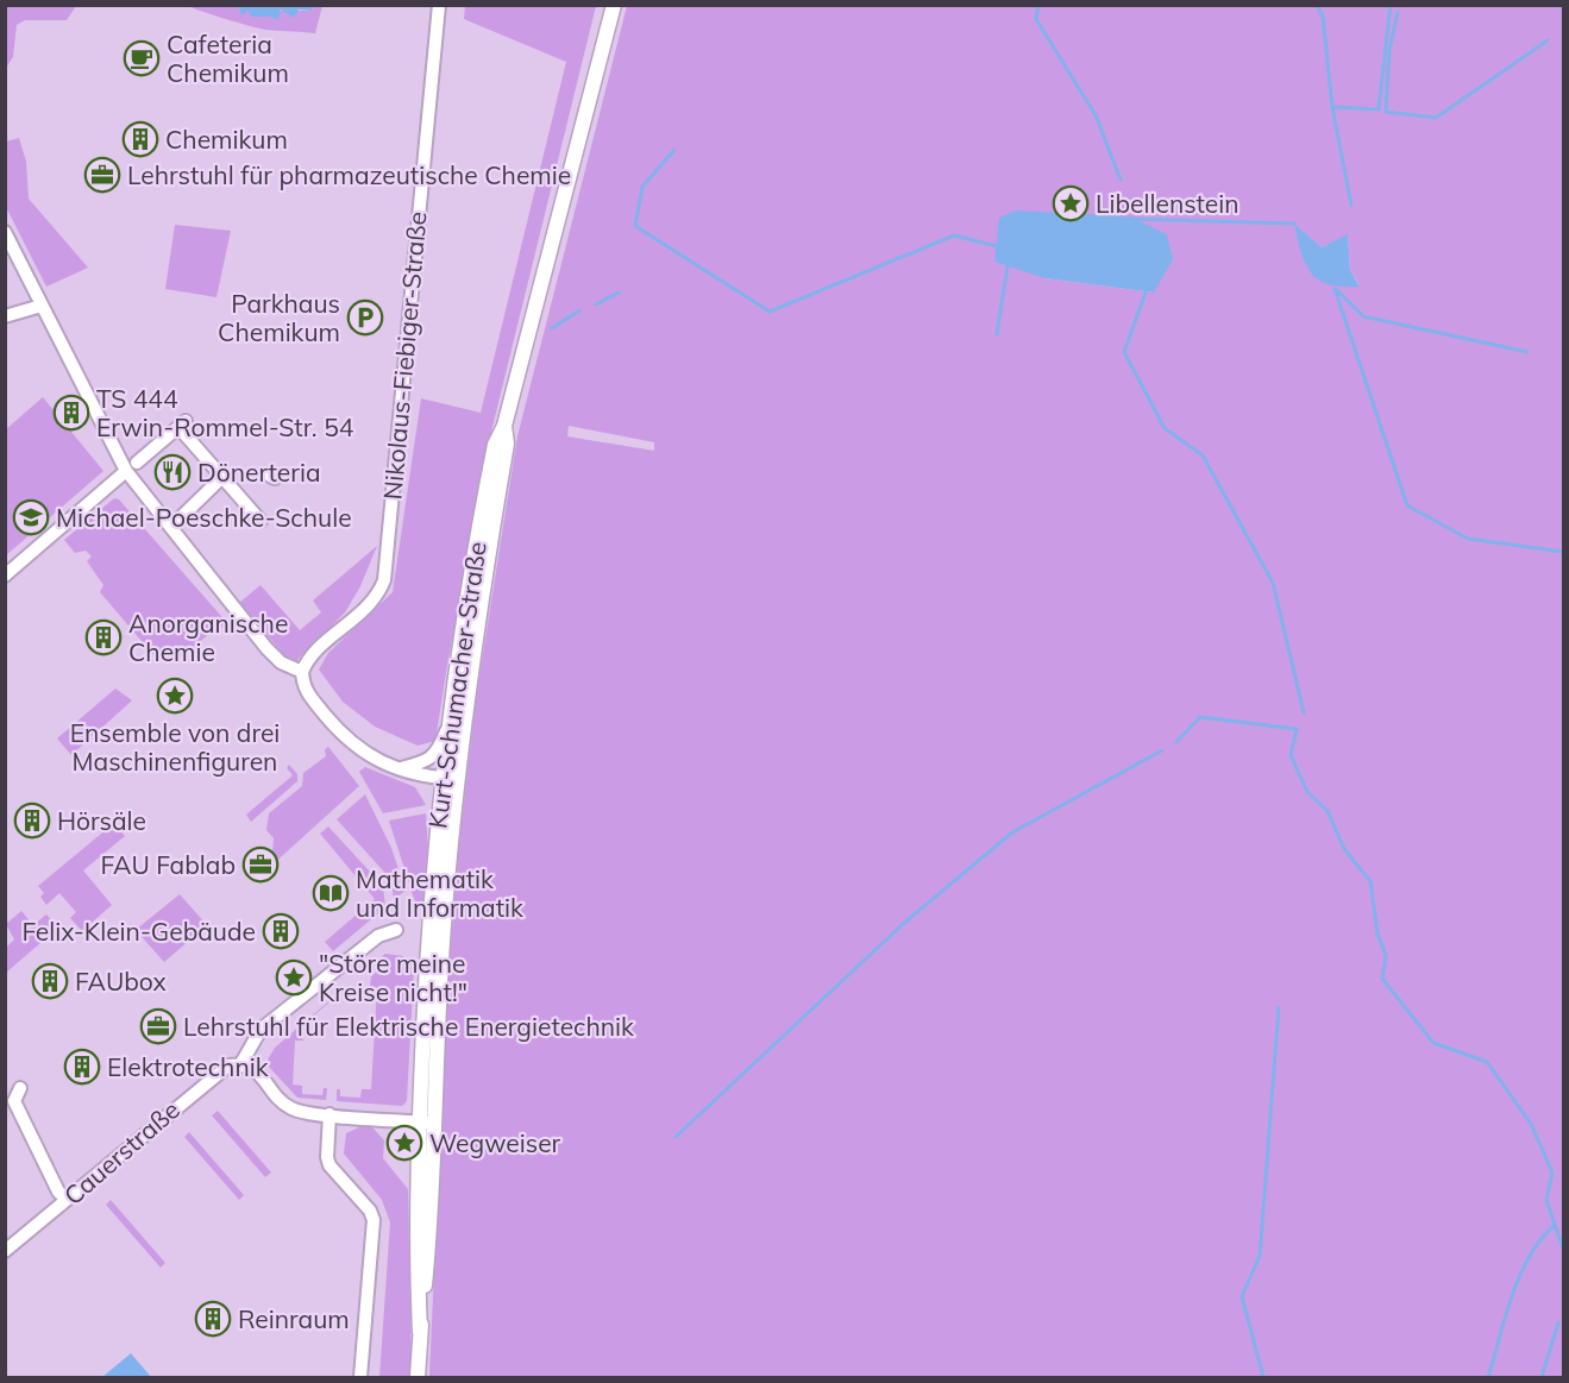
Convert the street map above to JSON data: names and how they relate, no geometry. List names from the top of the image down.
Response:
{
  "streets": {
    "main road": ["Kurt-Schumacher-Straße"],
    "street": ["Nikolaus-Fiebiger-Straße", "Cauerstraße"]
  },
  "places": {
    "cafe": ["Cafeteria Chemikum"],
    "building": [
      "Chemikum",
      "TS 444 Erwin-Rommel-Str. 54",
      "Anorganische Chemie",
      "Hörsäle",
      "Felix-Klein-Gebäude",
      "FAUbox",
      "Elektrotechnik",
      "Reinraum"
    ],
    "office": ["Lehrstuhl für pharmazeutische Chemie", "FAU Fablab", "Lehrstuhl für Elektrische Energietechnik"],
    "place": [
      "Libellenstein",
      "Ensemble von drei Maschinenfiguren",
      "\"Störe meine Kreise nicht!\"",
      "Wegweiser"
    ],
    "parking": ["Parkhaus Chemikum"],
    "restaurant": ["Dönerteria"],
    "school or university": ["Michael-Poeschke-Schule"],
    "library": ["Mathematik und Informatik"]
  }
}
